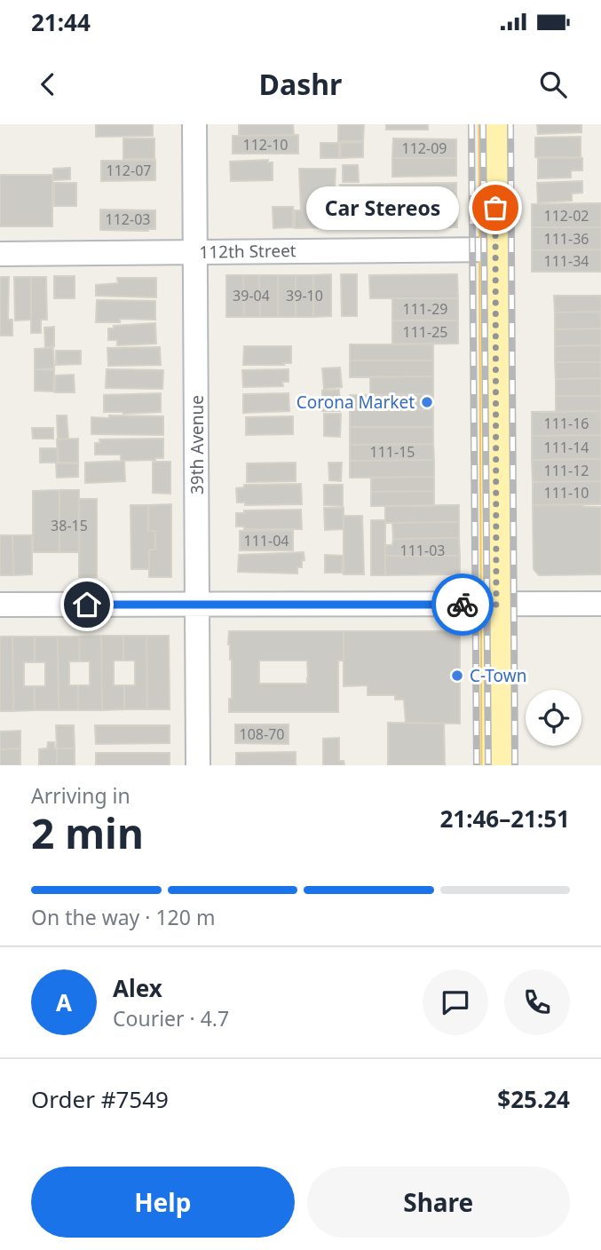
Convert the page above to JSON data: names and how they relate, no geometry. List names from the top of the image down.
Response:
{
  "streets": {
    "street": ["112th Street", "39th Avenue"]
  },
  "crossings": [
    ["112th Street", "39th Avenue"]
  ],
  "places": ["Car Stereos", "Corona Market", "C-Town"],
  "house_numbers": [
    "112-10",
    "112-09",
    "112-07",
    "112-02",
    "112-03",
    "111-36",
    "111-34",
    "39-04",
    "39-10",
    "111-29",
    "111-25",
    "111-16",
    "111-14",
    "111-15",
    "111-12",
    "111-10",
    "38-15",
    "111-04",
    "111-03",
    "108-70"
  ],
  "page": {
    "status": "21:44",
    "header": "Dashr",
    "bubble": "Car Stereos",
    "heading": ["2 min", "Arriving in", "21:46–21:51"],
    "panel": [
      "Alex",
      "Courier · 4.7",
      "Order #7549",
      "$25.24"
    ],
    "bar": "On the way · 120 m",
    "round": "A",
    "buttons": ["Help", "Share"]
  }
}
